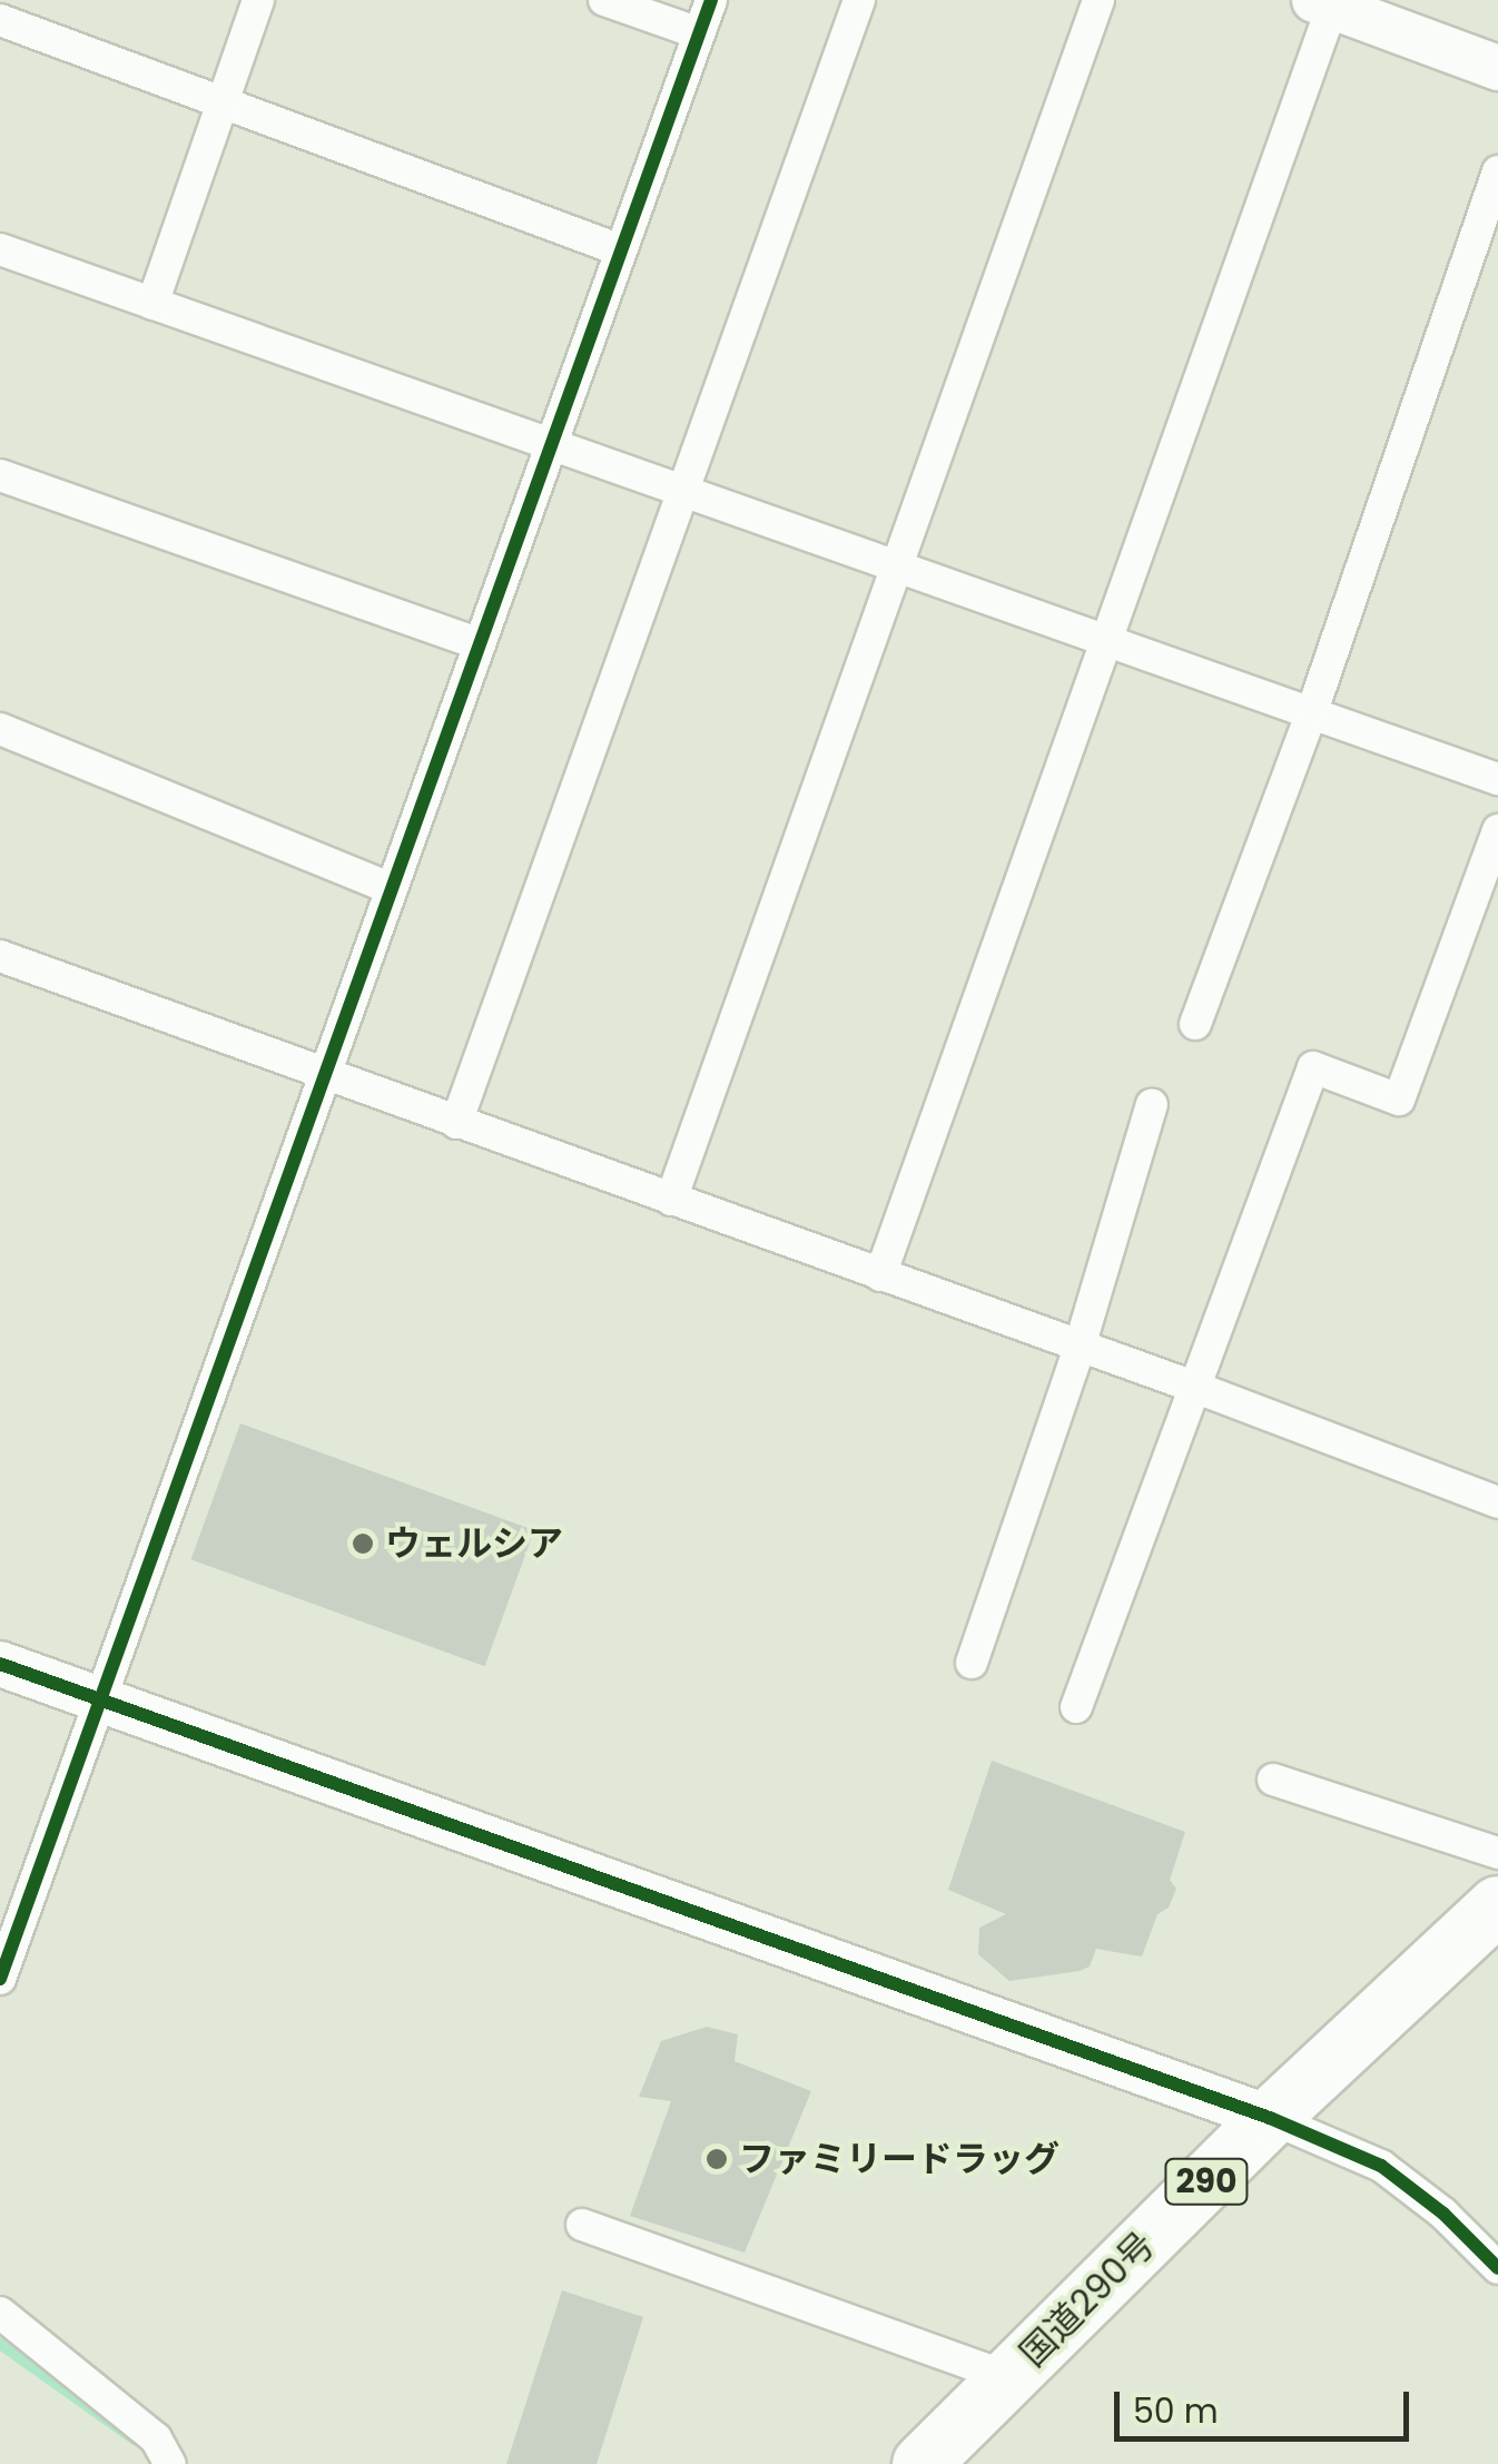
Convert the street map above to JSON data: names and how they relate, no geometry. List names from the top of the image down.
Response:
{
  "streets": {
    "highway": ["290", "国道290号"]
  },
  "places": ["ウェルシア", "ファミリードラッグ"],
  "scale_bar": "50 m"
}
